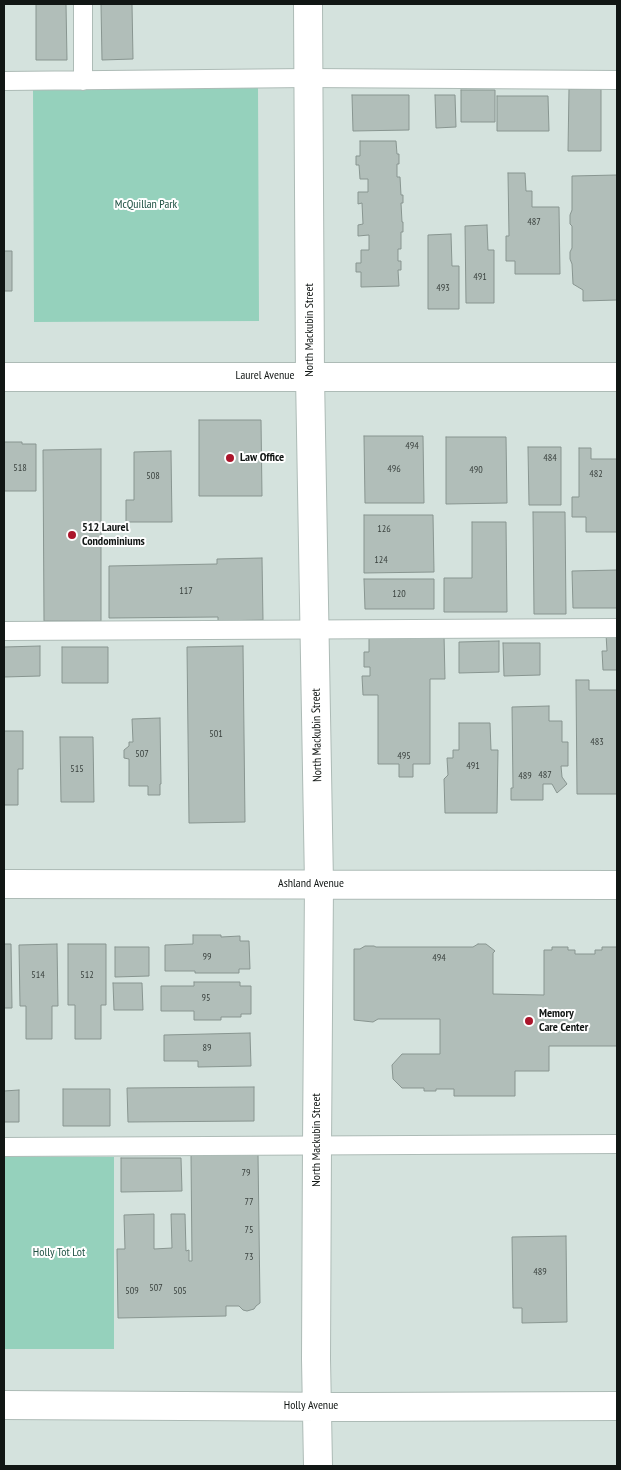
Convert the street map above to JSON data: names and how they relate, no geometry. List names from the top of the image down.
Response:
{
  "streets": {
    "street": [
      "North Mackubin Street",
      "Laurel Avenue",
      "Ashland Avenue",
      "Holly Avenue"
    ]
  },
  "crossings": [
    ["North Mackubin Street", "Laurel Avenue"],
    ["North Mackubin Street", "Ashland Avenue"],
    ["North Mackubin Street", "Holly Avenue"]
  ],
  "parks": ["McQuillan Park", "Holly Tot Lot"],
  "places": ["Law Office", "512 Laurel Condominiums", "Memory Care Center"],
  "house_numbers": [
    "487",
    "491",
    "493",
    "494",
    "484",
    "518",
    "496",
    "490",
    "482",
    "508",
    "126",
    "124",
    "117",
    "120",
    "501",
    "483",
    "507",
    "495",
    "491",
    "515",
    "487",
    "489",
    "99",
    "494",
    "514",
    "512",
    "95",
    "89",
    "79",
    "77",
    "75",
    "73",
    "489",
    "507",
    "509",
    "505"
  ]
}
